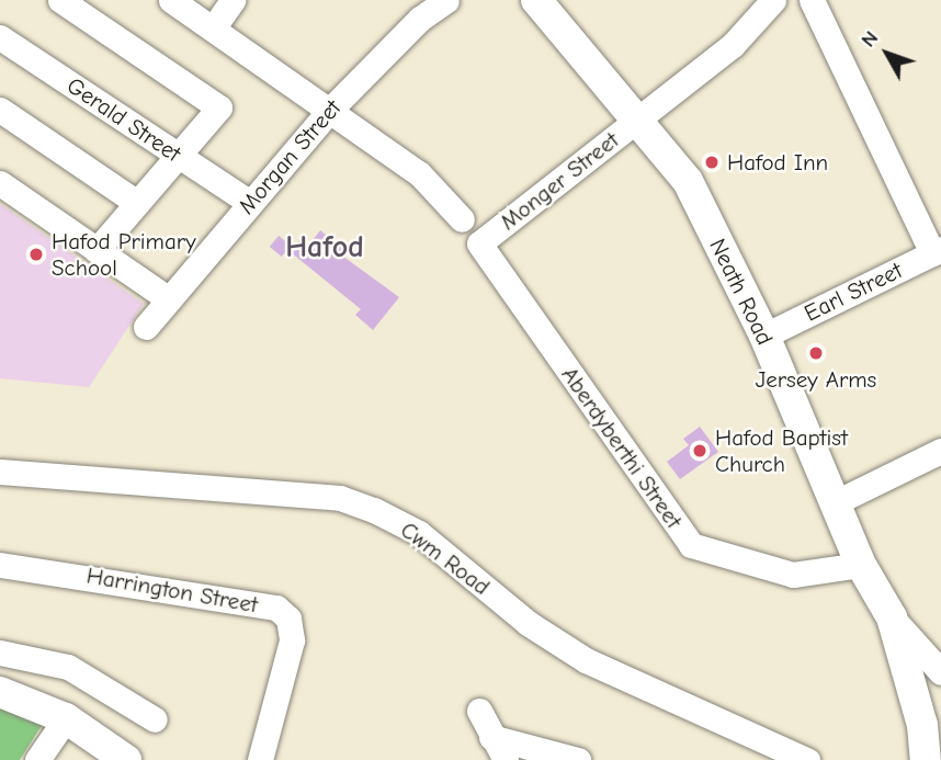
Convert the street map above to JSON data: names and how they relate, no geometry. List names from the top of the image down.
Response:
{
  "streets": {
    "main road": ["Neath Road"],
    "street": [
      "Gerald Street",
      "Morgan Street",
      "Monger Street",
      "Earl Street",
      "Aberdyberthi Street",
      "Cwm Road",
      "Harrington Street"
    ]
  },
  "crossings": [
    ["Gerald Street", "Morgan Street"],
    ["Monger Street", "Neath Road"],
    ["Monger Street", "Aberdyberthi Street"],
    ["Neath Road", "Earl Street"],
    ["Neath Road", "Aberdyberthi Street"]
  ],
  "districts": ["Hafod"],
  "places": [
    "Hafod Inn",
    "Hafod Primary School",
    "Jersey Arms",
    "Hafod Baptist Church"
  ],
  "north": "top left"
}
